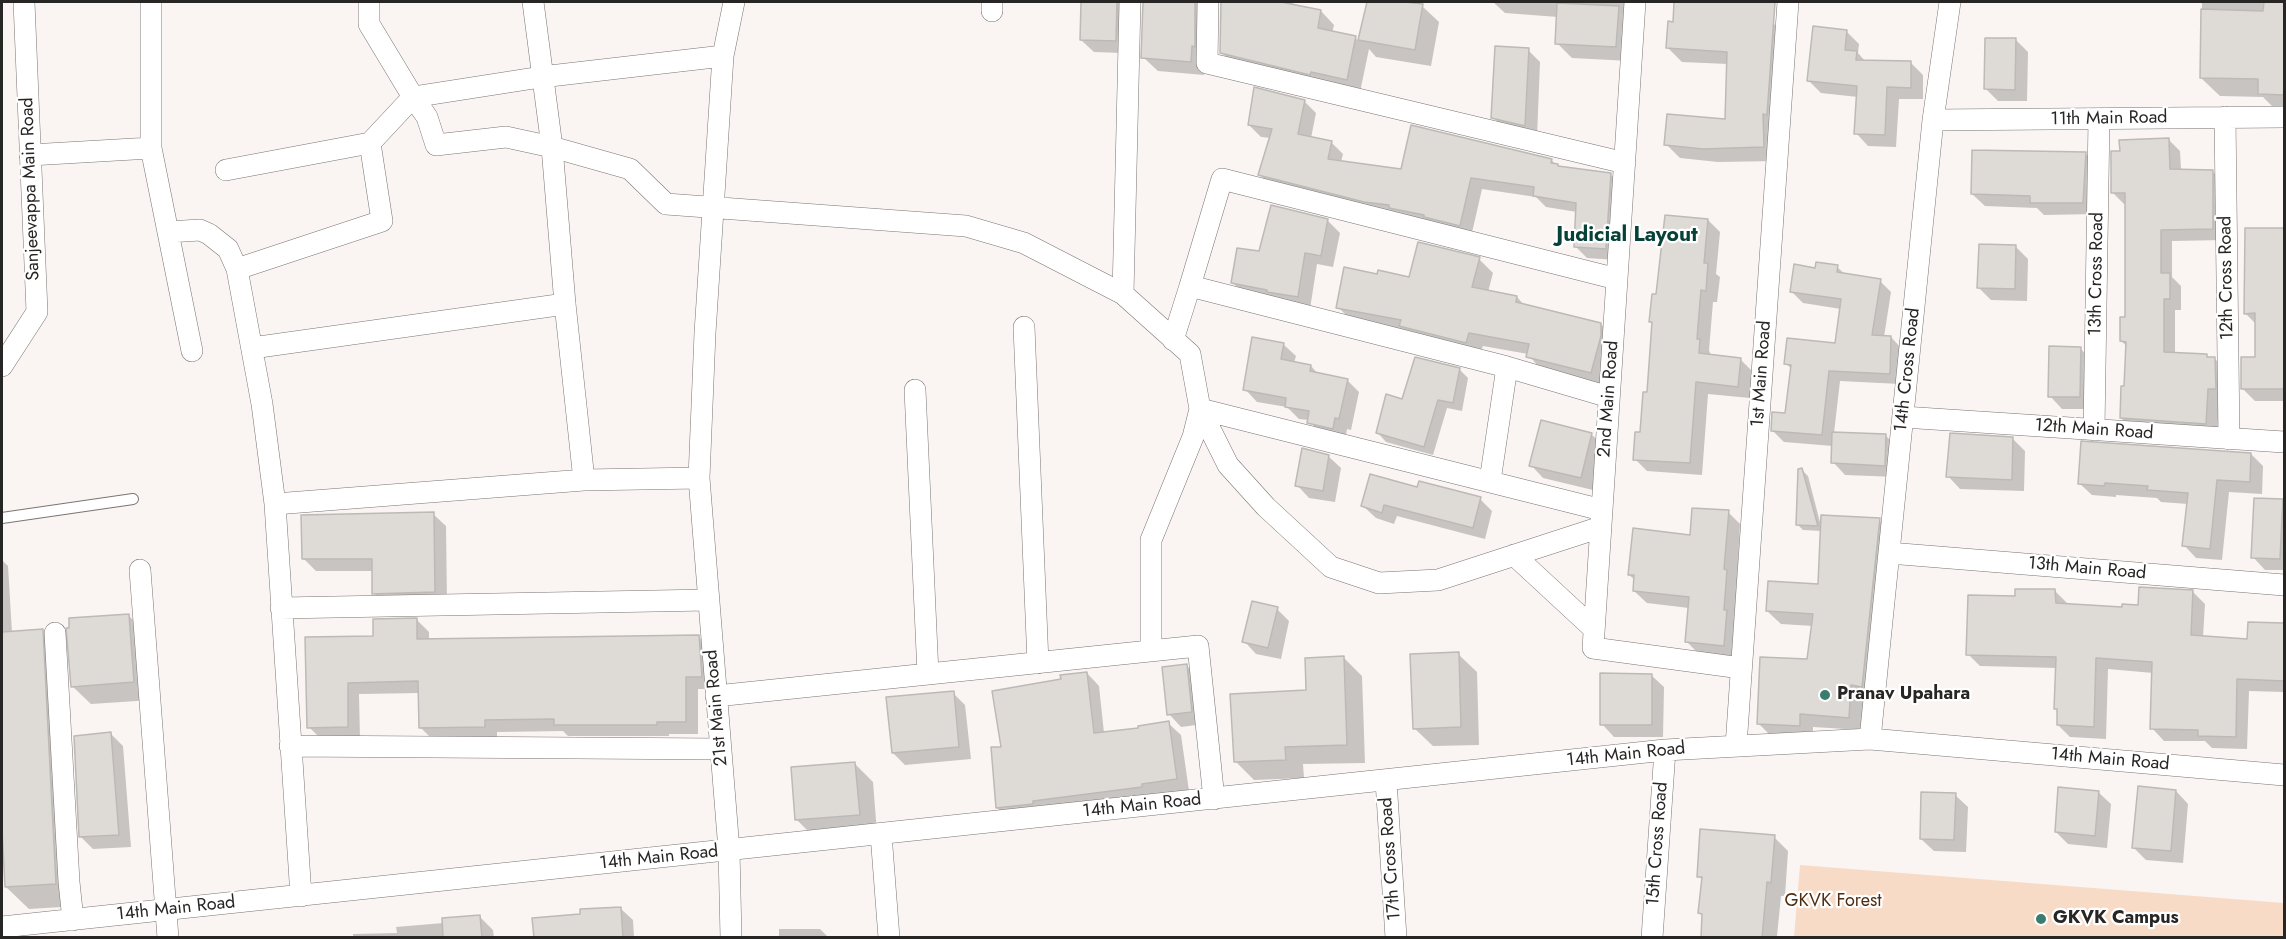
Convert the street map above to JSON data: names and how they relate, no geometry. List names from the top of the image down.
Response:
{
  "streets": {
    "street": [
      "11th Main Road",
      "Sanjeevappa Main Road",
      "13th Cross Road",
      "12th Cross Road",
      "14th Cross Road",
      "1st Main Road",
      "2nd Main Road",
      "12th Main Road",
      "13th Main Road",
      "21st Main Road",
      "14th Main Road",
      "15th Cross Road",
      "17th Cross Road"
    ]
  },
  "crossings": [
    ["11th Main Road", "13th Cross Road"],
    ["11th Main Road", "12th Cross Road"],
    ["11th Main Road", "14th Cross Road"],
    ["13th Cross Road", "12th Main Road"],
    ["12th Cross Road", "12th Main Road"],
    ["14th Cross Road", "12th Main Road"],
    ["14th Cross Road", "13th Main Road"],
    ["14th Cross Road", "14th Main Road"],
    ["1st Main Road", "2nd Main Road"],
    ["1st Main Road", "14th Main Road"],
    ["21st Main Road", "14th Main Road"],
    ["14th Main Road", "15th Cross Road"],
    ["14th Main Road", "17th Cross Road"]
  ],
  "districts": ["Judicial Layout"],
  "parks": ["GKVK Forest"],
  "places": ["Pranav Upahara", "GKVK Campus"]
}
